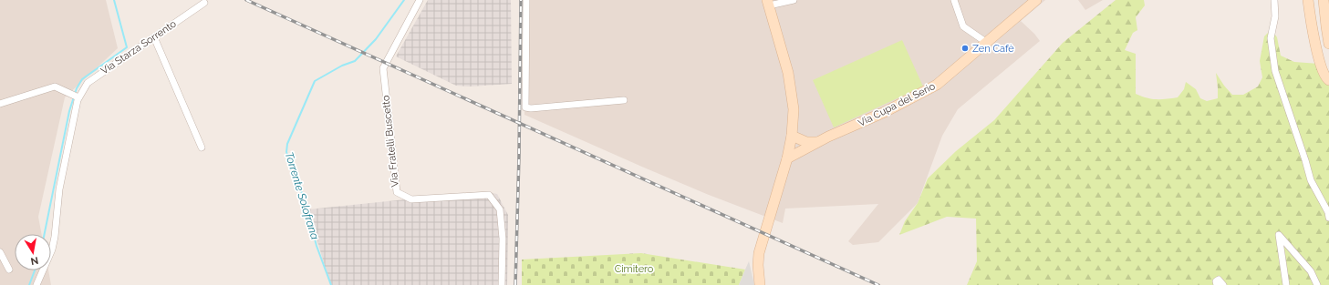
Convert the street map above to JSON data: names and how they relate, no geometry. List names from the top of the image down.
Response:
{
  "streets": {
    "street": ["Via Starza Sorrento", "Via Cupa del Serio", "Via Fratelli Buscetto"]
  },
  "water": ["Torrente Solofrana"],
  "parks": ["Cimitero"],
  "places": ["Zen Cafè"],
  "north": "bottom"
}
